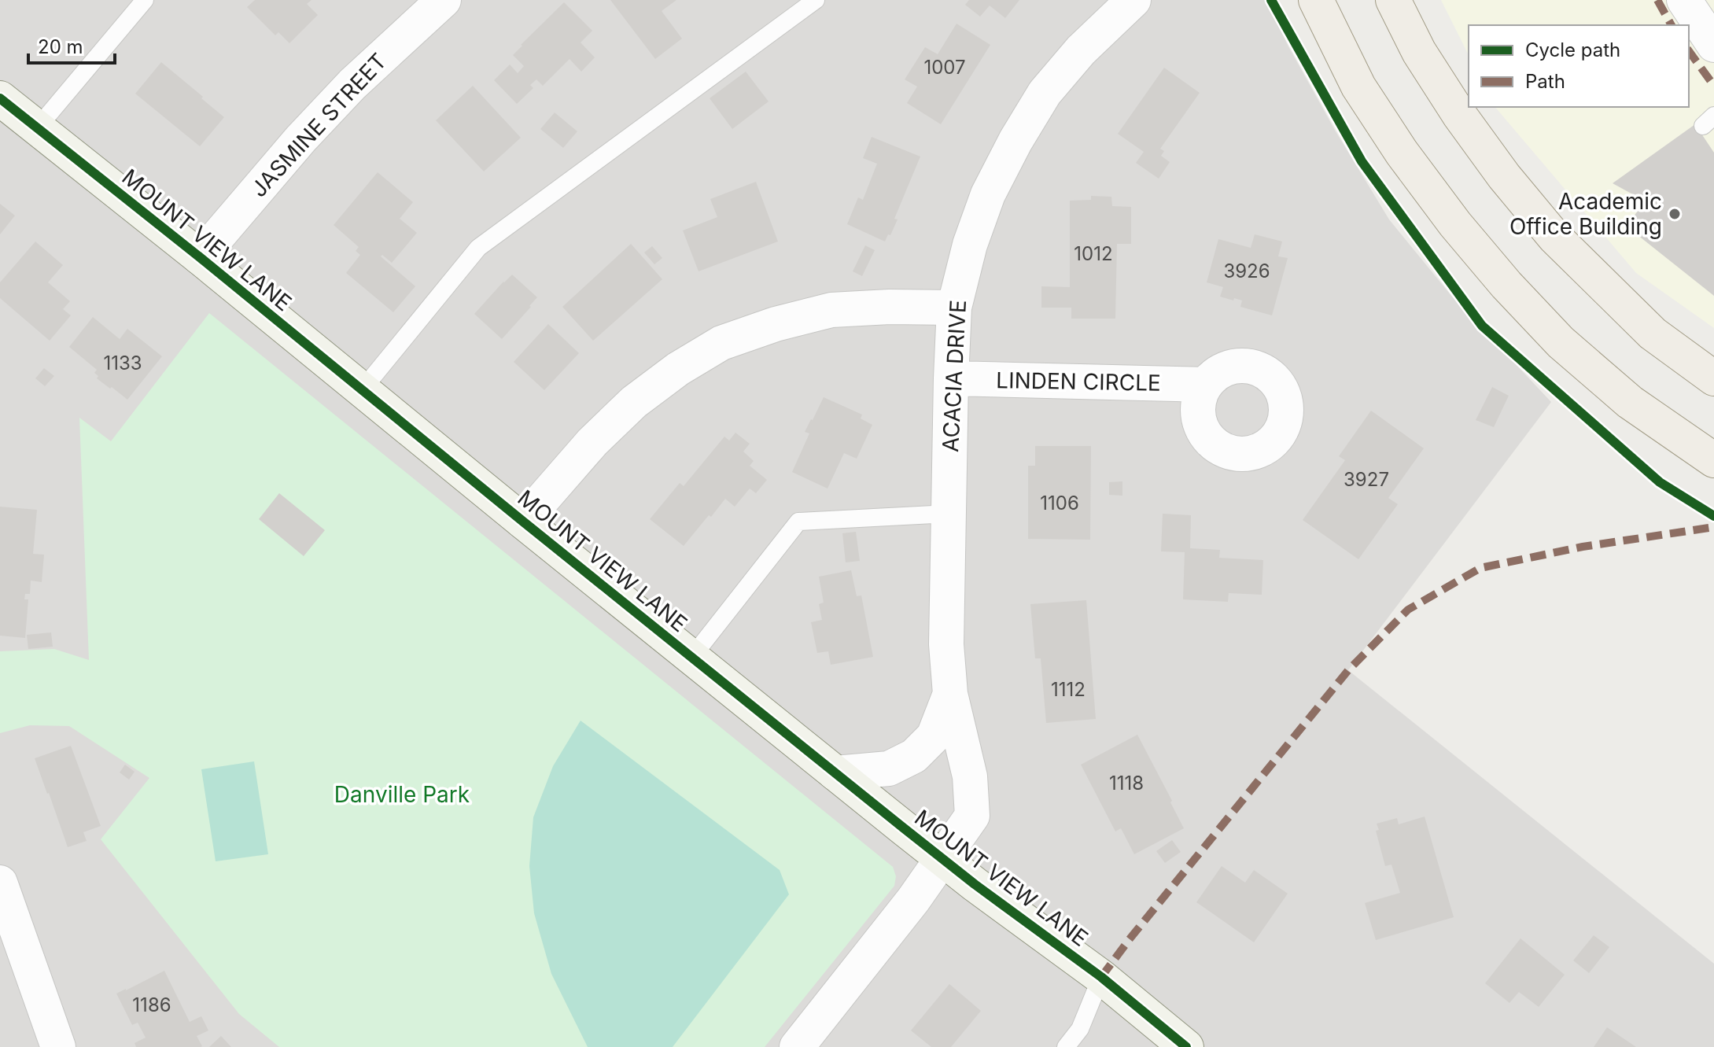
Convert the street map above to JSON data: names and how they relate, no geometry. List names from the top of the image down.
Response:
{
  "streets": {
    "street": [
      "JASMINE STREET",
      "MOUNT VIEW LANE",
      "ACACIA DRIVE",
      "LINDEN CIRCLE"
    ]
  },
  "crossings": [
    ["JASMINE STREET", "MOUNT VIEW LANE"],
    ["MOUNT VIEW LANE", "ACACIA DRIVE"],
    ["ACACIA DRIVE", "LINDEN CIRCLE"]
  ],
  "parks": ["Danville Park"],
  "places": ["Academic Office Building"],
  "house_numbers": [
    "1007",
    "1012",
    "3926",
    "1133",
    "3927",
    "1106",
    "1112",
    "1118",
    "1186"
  ],
  "legend": ["Cycle path", "Path"],
  "scale_bar": "20 m"
}
